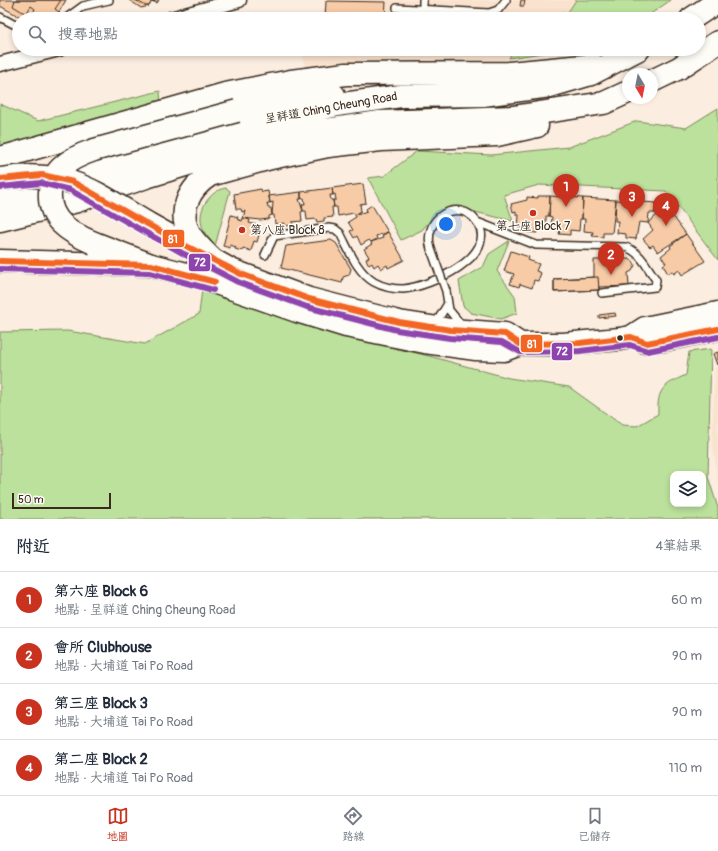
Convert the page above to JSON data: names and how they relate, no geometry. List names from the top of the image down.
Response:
{
  "streets": {
    "main road": ["呈祥道 Ching Cheung Road"]
  },
  "places": ["第七座 Block 7", "第八座 Block 8"],
  "lines": ["transit line 81", "transit line 72"],
  "scale_bar": "50 m",
  "north": "bottom",
  "page": {
    "search": "搜尋地點",
    "pins": [
      "1",
      "3",
      "4",
      "2"
    ],
    "scale": "50 m",
    "heading": ["附近", "4筆結果"],
    "list": [
      {
        "mark": "1",
        "name": "第六座 Block 6",
        "note": "地點 · 呈祥道 Ching Cheung Road",
        "value": "60 m"
      },
      {
        "mark": "2",
        "name": "會所 Clubhouse",
        "note": "地點 · 大埔道 Tai Po Road",
        "value": "90 m"
      },
      {
        "mark": "3",
        "name": "第三座 Block 3",
        "note": "地點 · 大埔道 Tai Po Road",
        "value": "90 m"
      },
      {
        "mark": "4",
        "name": "第二座 Block 2",
        "note": "地點 · 大埔道 Tai Po Road",
        "value": "110 m"
      }
    ],
    "nav": ["地圖", "路線", "已儲存"]
  }
}
